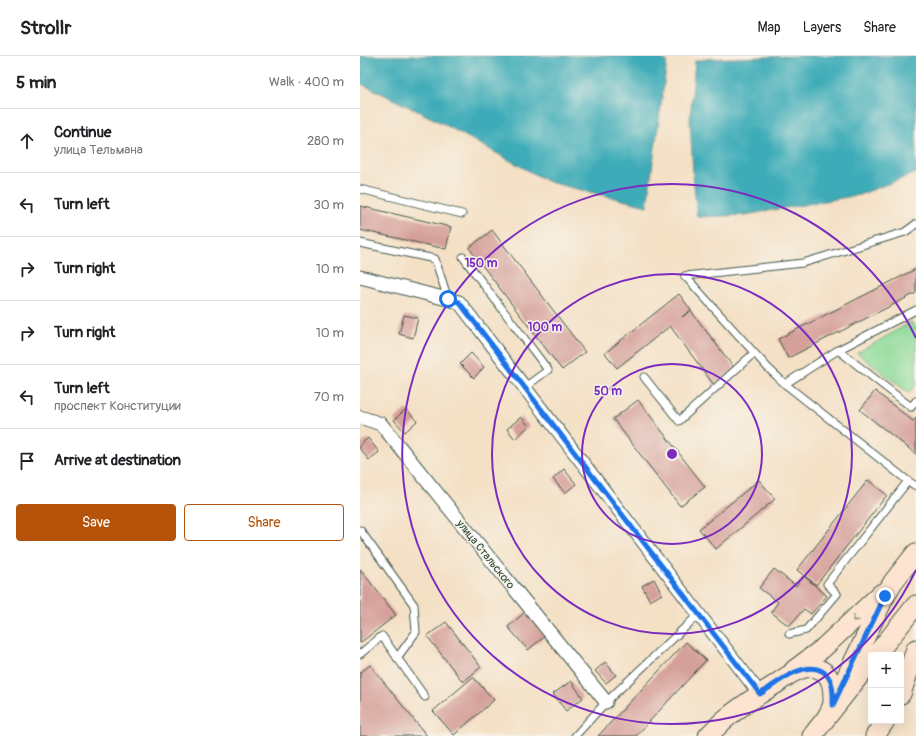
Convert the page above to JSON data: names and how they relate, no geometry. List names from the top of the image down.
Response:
{
  "streets": {
    "street": ["улица Стальского"]
  },
  "page": {
    "header": "Strollr",
    "nav": ["Map", "Layers", "Share"],
    "heading": ["5 min", "Walk · 400 m"],
    "list": [
      ["Continue", "улица Тельмана", "280 m"],
      ["Turn left", "30 m"],
      ["Turn right", "10 m"],
      ["Turn right", "10 m"],
      ["Turn left", "проспект Конституции", "70 m"],
      "Arrive at destination"
    ],
    "buttons": ["Save", "Share"],
    "map_buttons": ["+", "−"]
  },
  "rings": ["150 m", "100 m", "50 m"]
}
